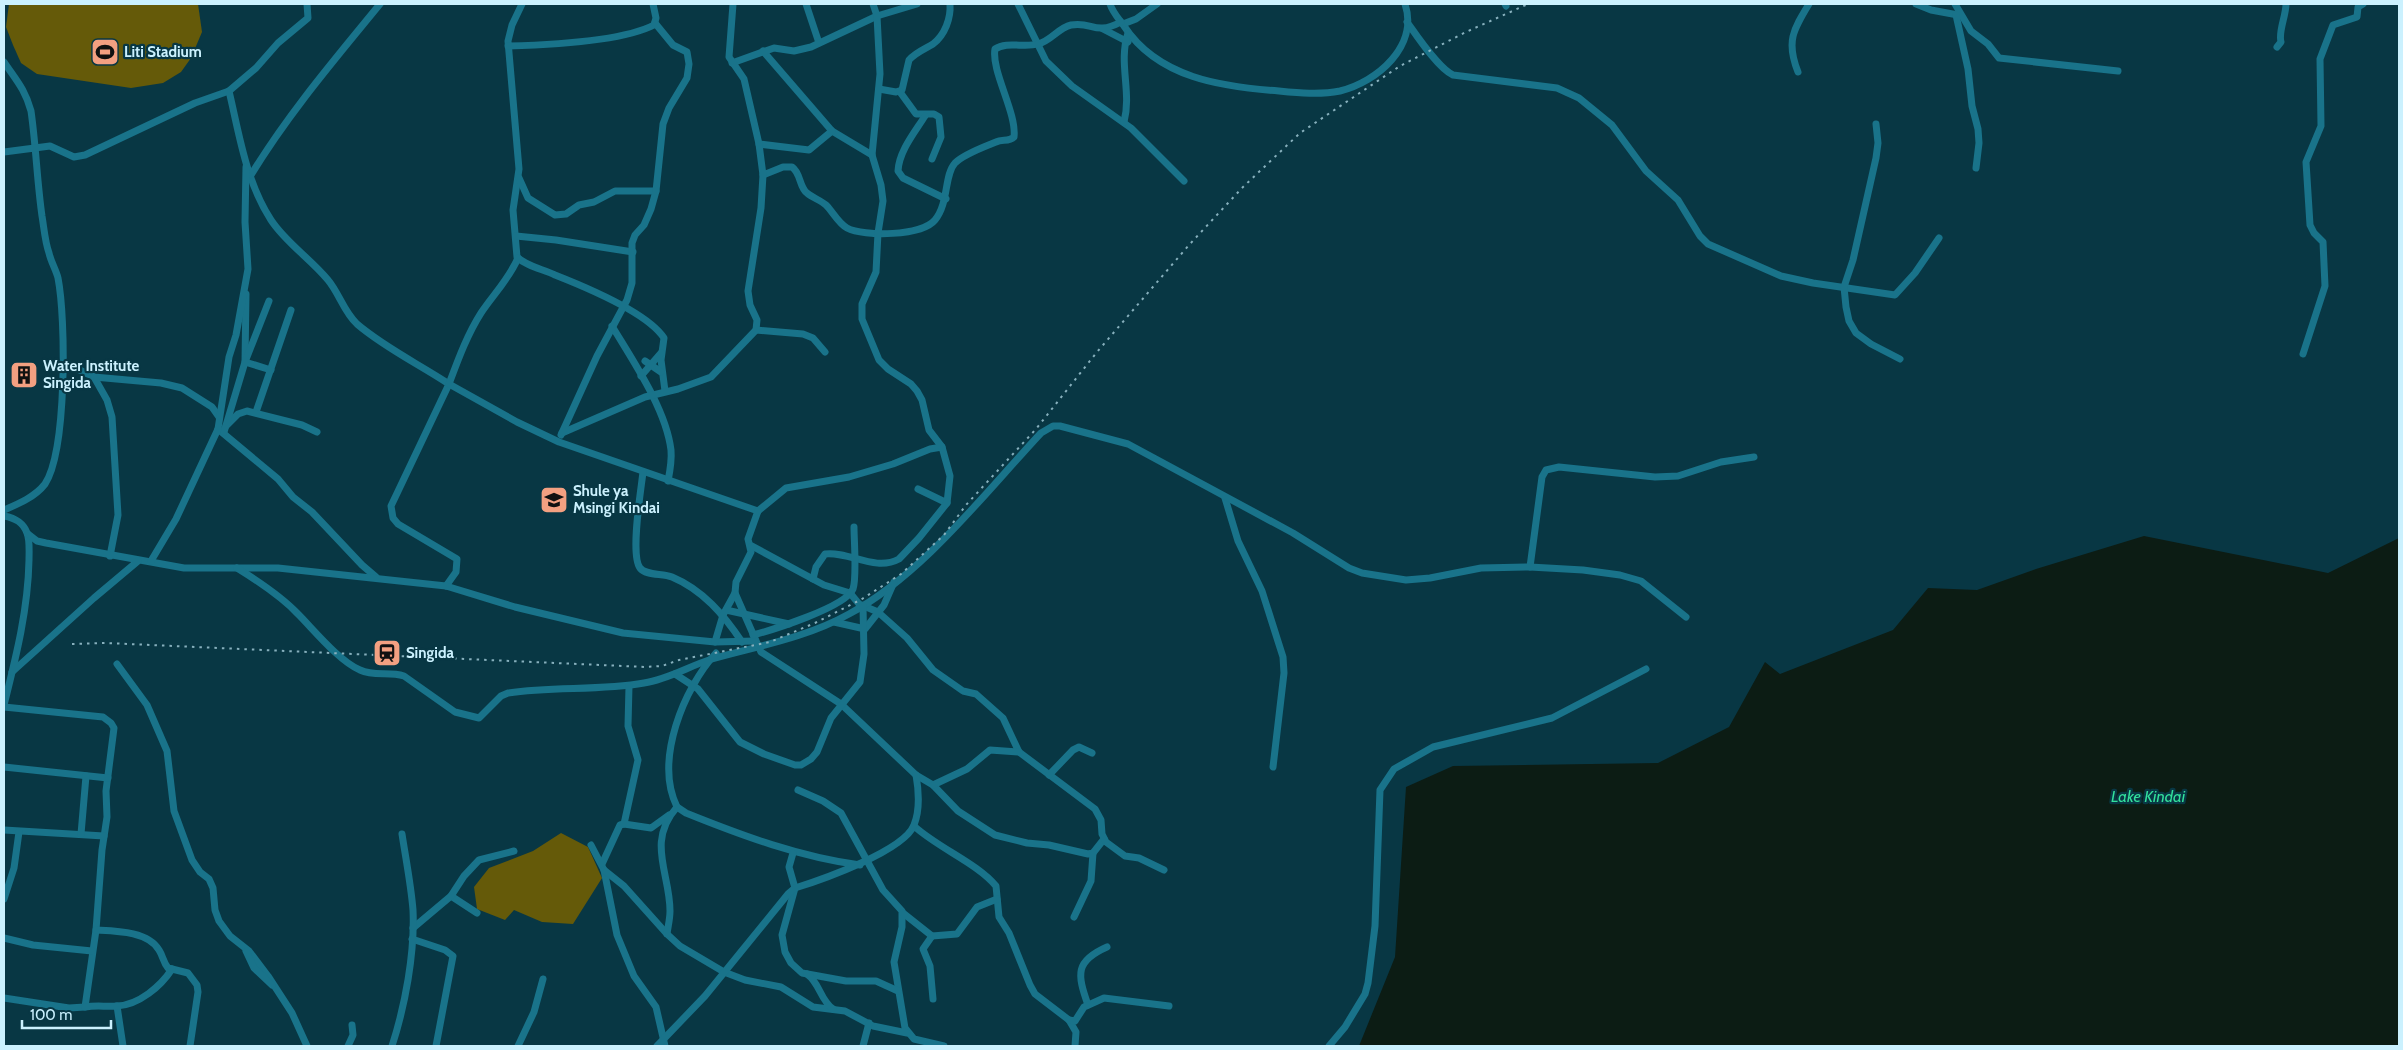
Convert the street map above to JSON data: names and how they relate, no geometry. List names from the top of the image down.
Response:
{
  "water": ["Lake Kindai"],
  "places": {
    "sports": ["Liti Stadium"],
    "building": ["Water Institute Singida"],
    "school or university": ["Shule ya Msingi Kindai"],
    "station": ["Singida"]
  },
  "scale_bar": "100 m"
}
